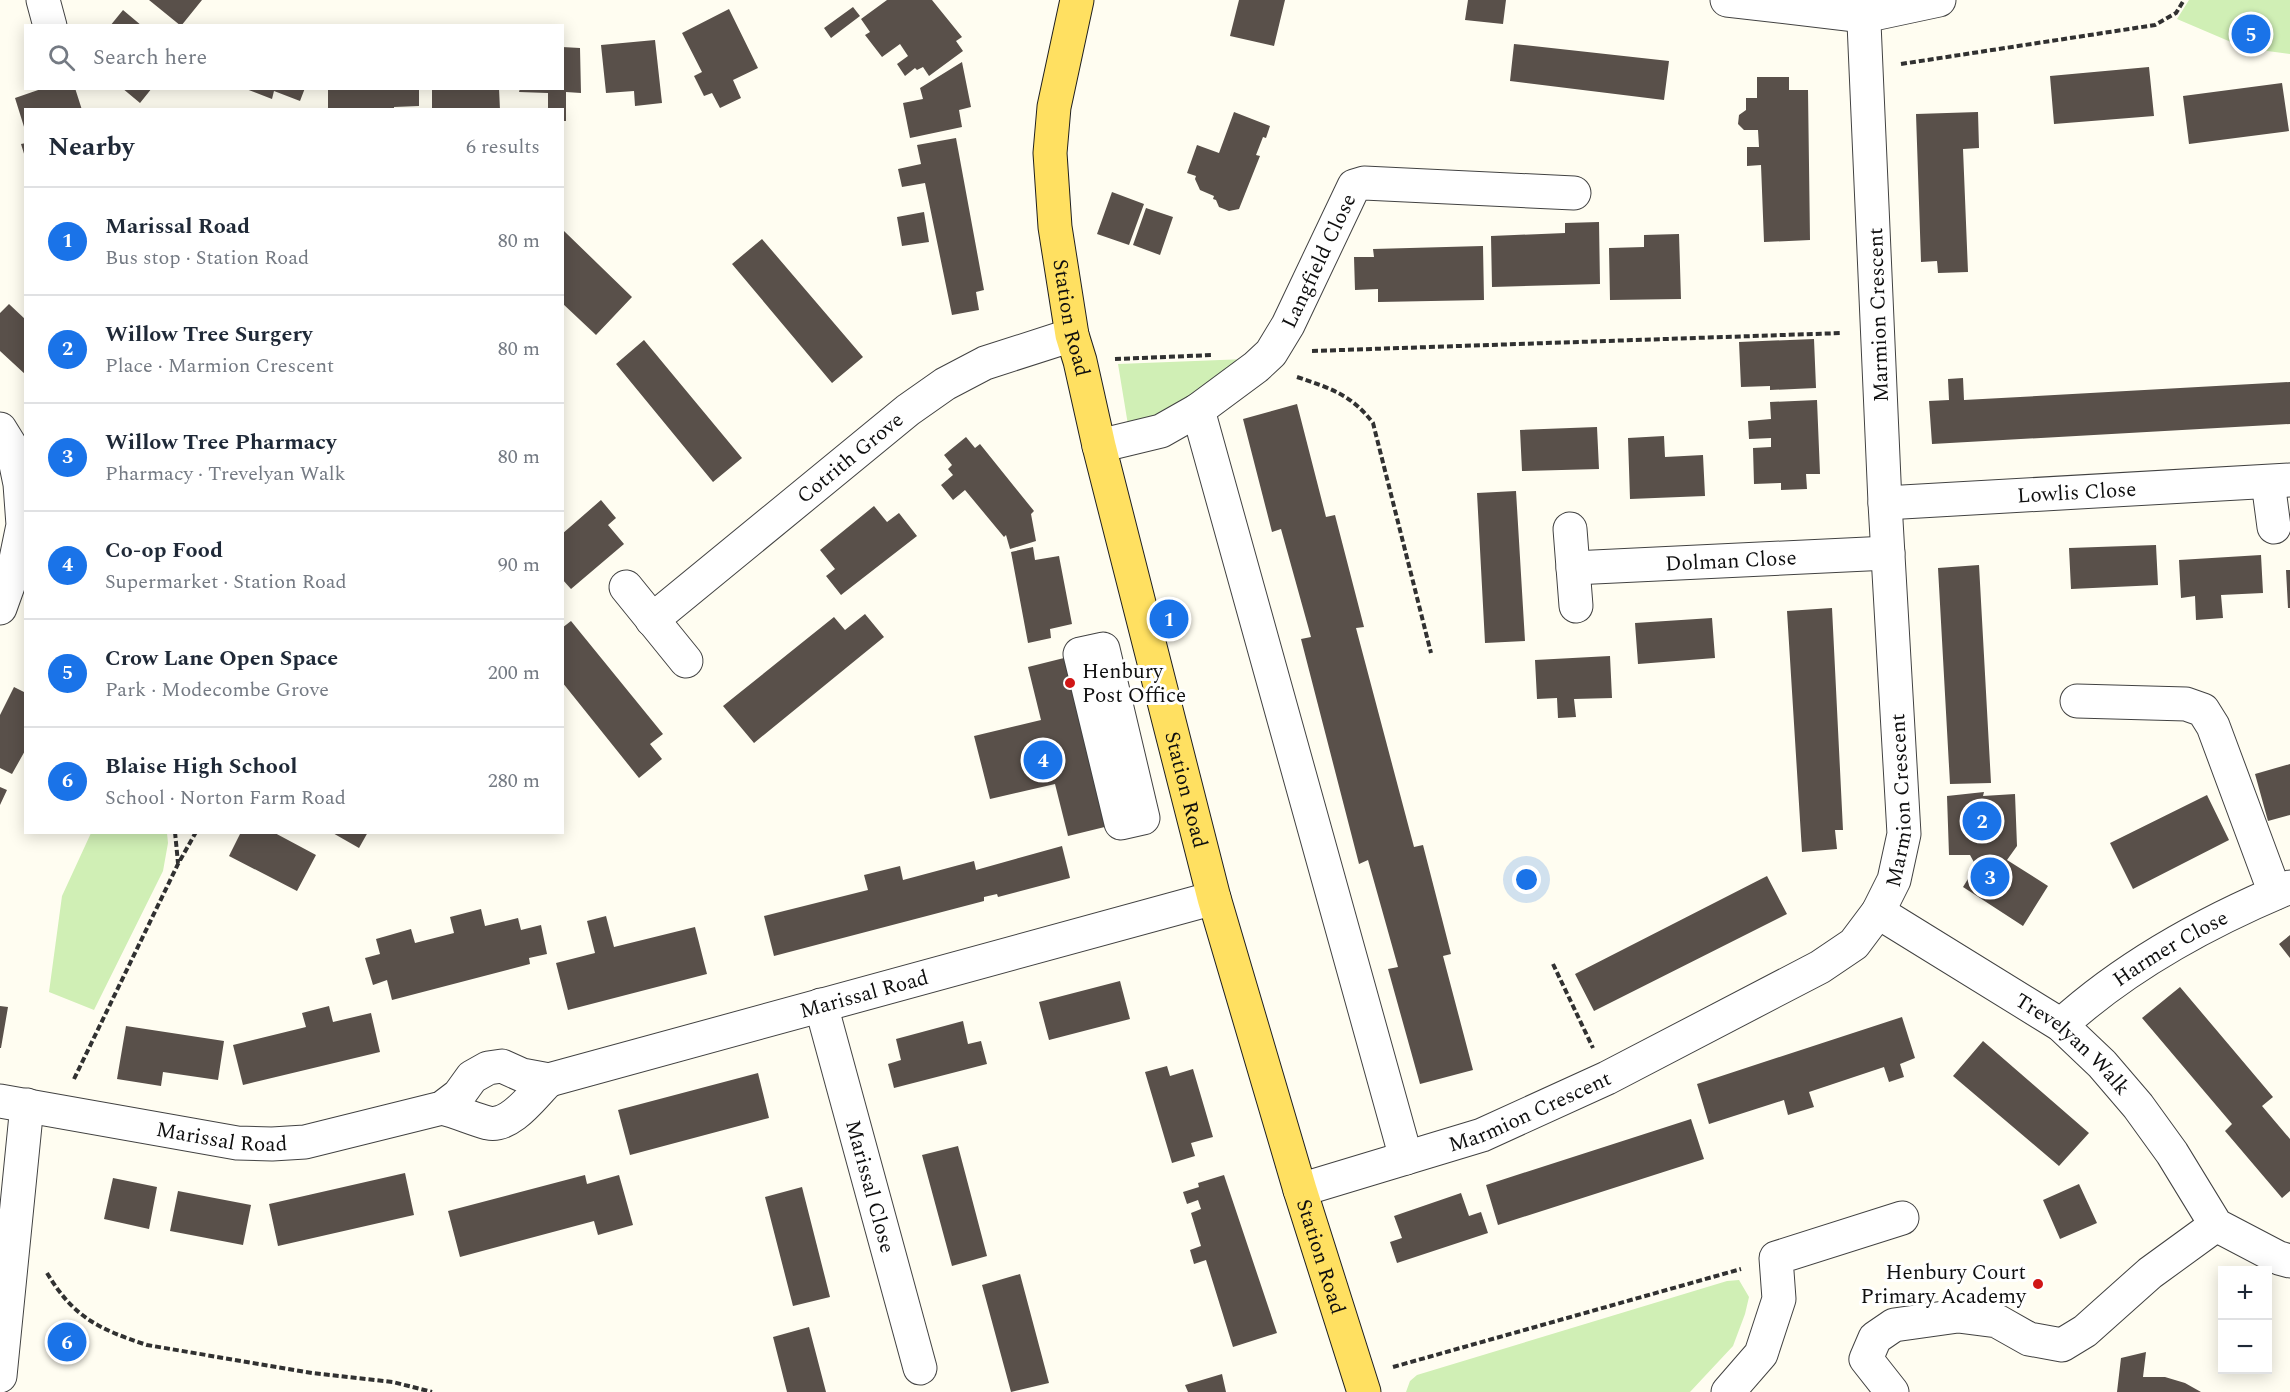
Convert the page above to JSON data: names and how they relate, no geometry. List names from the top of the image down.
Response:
{
  "streets": {
    "main road": ["Station Road"],
    "street": [
      "Langfield Close",
      "Marmion Crescent",
      "Cotrith Grove",
      "Lowlis Close",
      "Dolman Close",
      "Harmer Close",
      "Marissal Road",
      "Trevelyan Walk",
      "Marissal Close"
    ]
  },
  "crossings": [
    ["Langfield Close", "Station Road"],
    ["Marmion Crescent", "Station Road"],
    ["Marmion Crescent", "Lowlis Close"],
    ["Marmion Crescent", "Dolman Close"],
    ["Marmion Crescent", "Trevelyan Walk"],
    ["Station Road", "Cotrith Grove"],
    ["Station Road", "Marissal Road"],
    ["Harmer Close", "Trevelyan Walk"],
    ["Marissal Road", "Marissal Close"]
  ],
  "places": ["Henbury Post Office", "Henbury Court Primary Academy"],
  "page": {
    "pins": [
      "5",
      "1",
      "4",
      "2",
      "3",
      "6"
    ],
    "search": "Search here",
    "heading": ["Nearby", "6 results"],
    "list": [
      {
        "mark": "1",
        "name": "Marissal Road",
        "note": "Bus stop · Station Road",
        "value": "80 m"
      },
      {
        "mark": "2",
        "name": "Willow Tree Surgery",
        "note": "Place · Marmion Crescent",
        "value": "80 m"
      },
      {
        "mark": "3",
        "name": "Willow Tree Pharmacy",
        "note": "Pharmacy · Trevelyan Walk",
        "value": "80 m"
      },
      {
        "mark": "4",
        "name": "Co-op Food",
        "note": "Supermarket · Station Road",
        "value": "90 m"
      },
      {
        "mark": "5",
        "name": "Crow Lane Open Space",
        "note": "Park · Modecombe Grove",
        "value": "200 m"
      },
      {
        "mark": "6",
        "name": "Blaise High School",
        "note": "School · Norton Farm Road",
        "value": "280 m"
      }
    ],
    "map_buttons": ["+", "−"]
  }
}
